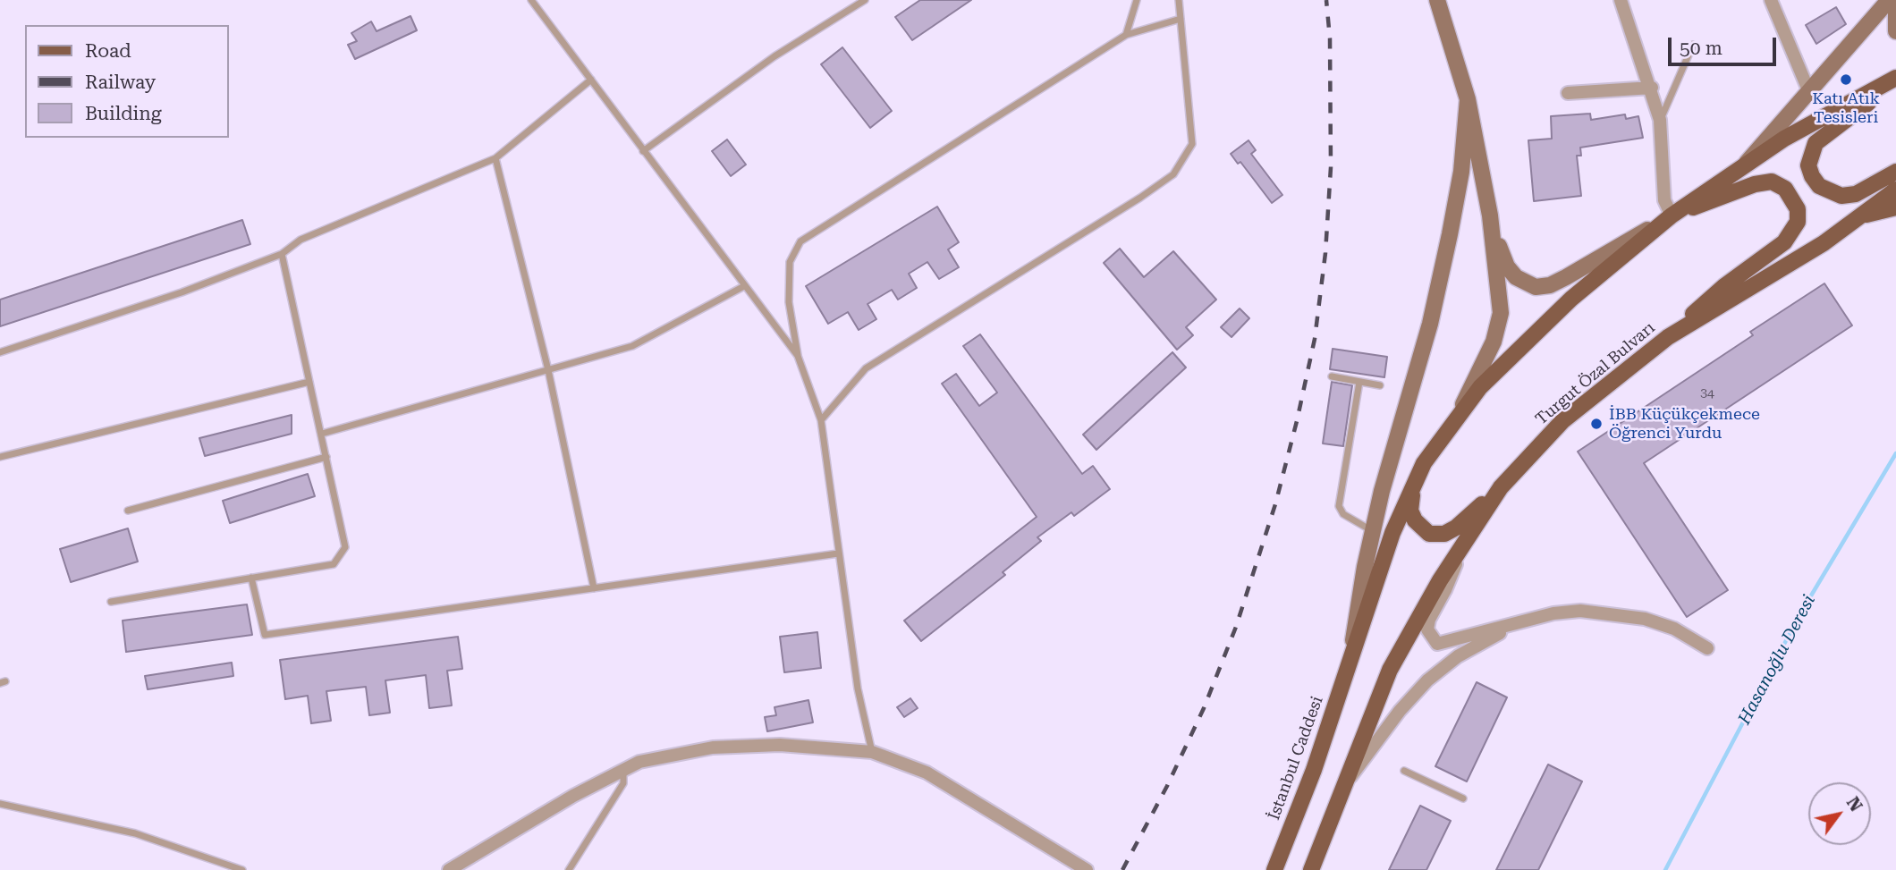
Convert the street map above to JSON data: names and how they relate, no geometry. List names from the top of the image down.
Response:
{
  "streets": {
    "main road": ["Turgut Özal Bulvarı", "İstanbul Caddesi"]
  },
  "water": ["Hasanoğlu Deresi"],
  "places": ["Katı Atık Tesisleri", "İBB Küçükçekmece Öğrenci Yurdu"],
  "house_numbers": ["34"],
  "legend": ["Road", "Railway", "Building"],
  "scale_bar": "50 m",
  "north": "top right"
}
